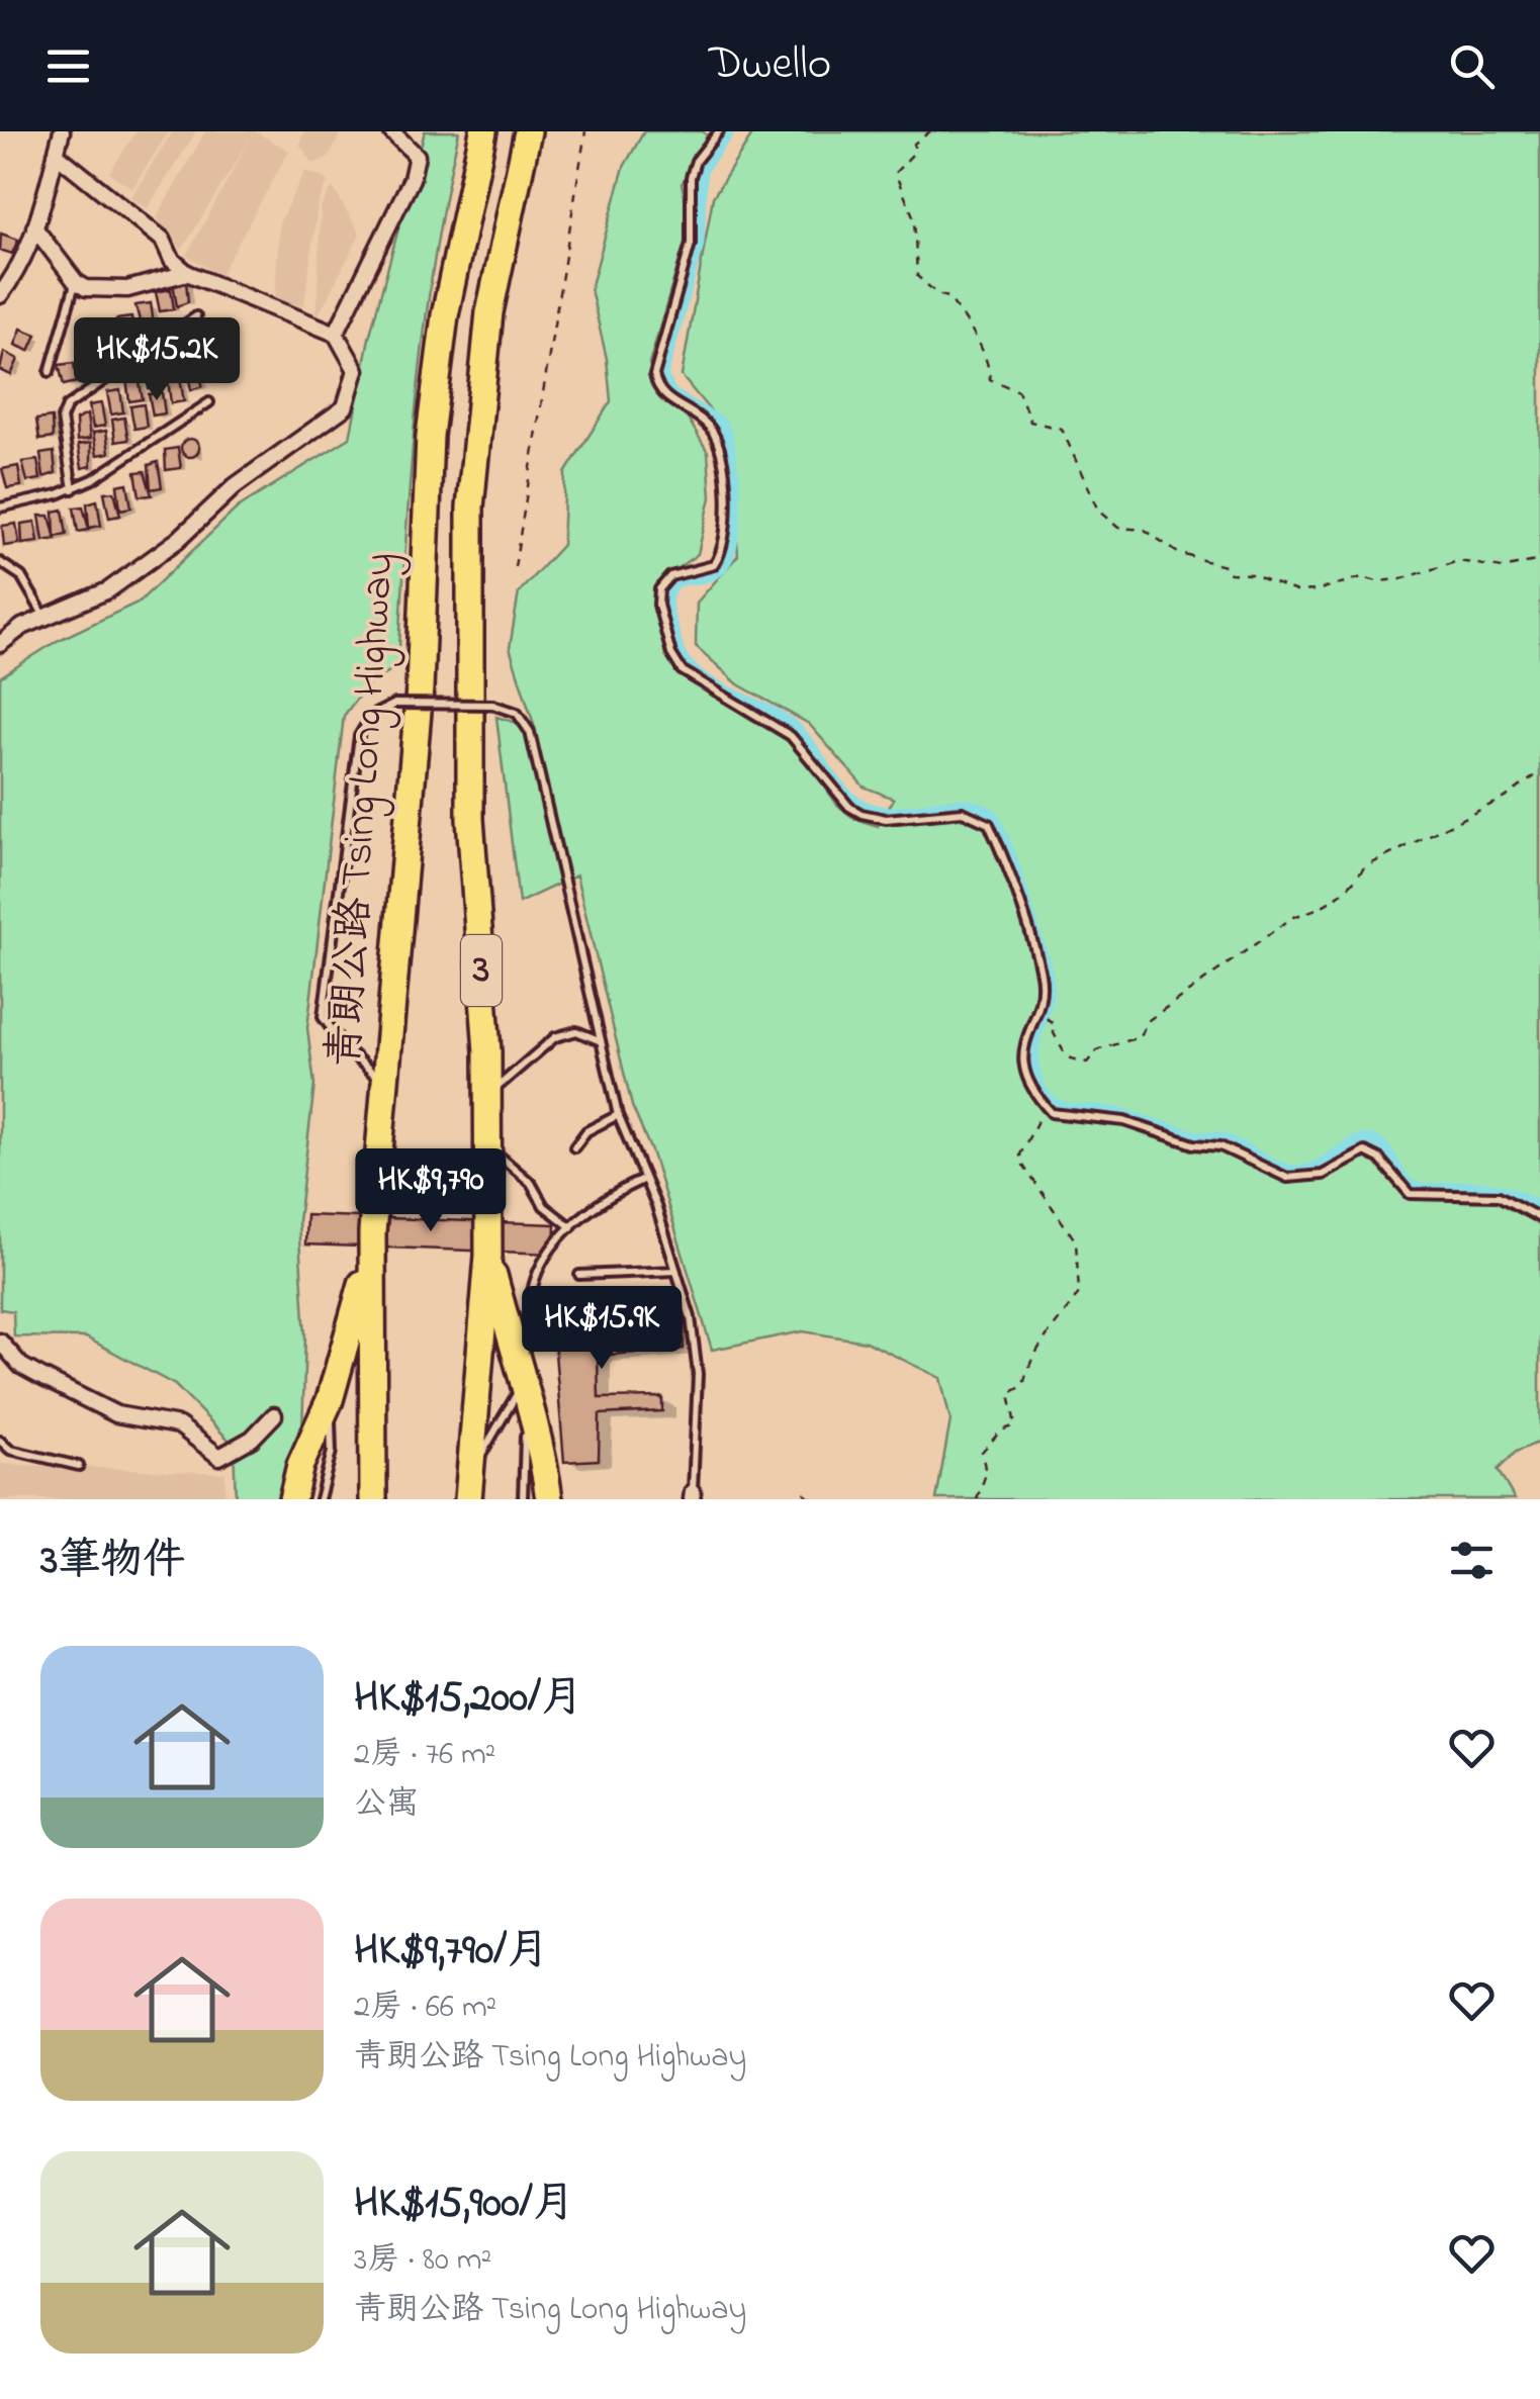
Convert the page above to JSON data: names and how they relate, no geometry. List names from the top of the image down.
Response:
{
  "streets": {
    "highway": ["青朗公路 Tsing Long Highway", "3"]
  },
  "page": {
    "header": "Dwello",
    "price": ["HK$15.2K", "HK$9,790", "HK$15.9K"],
    "heading": "3筆物件",
    "list": [
      {
        "name": "HK$15,200/月",
        "note": "2房 · 76 m² · 公寓"
      },
      {
        "name": "HK$9,790/月",
        "note": "2房 · 66 m² · 青朗公路 Tsing Long Highway"
      },
      {
        "name": "HK$15,900/月",
        "note": "3房 · 80 m² · 青朗公路 Tsing Long Highway"
      }
    ]
  }
}
